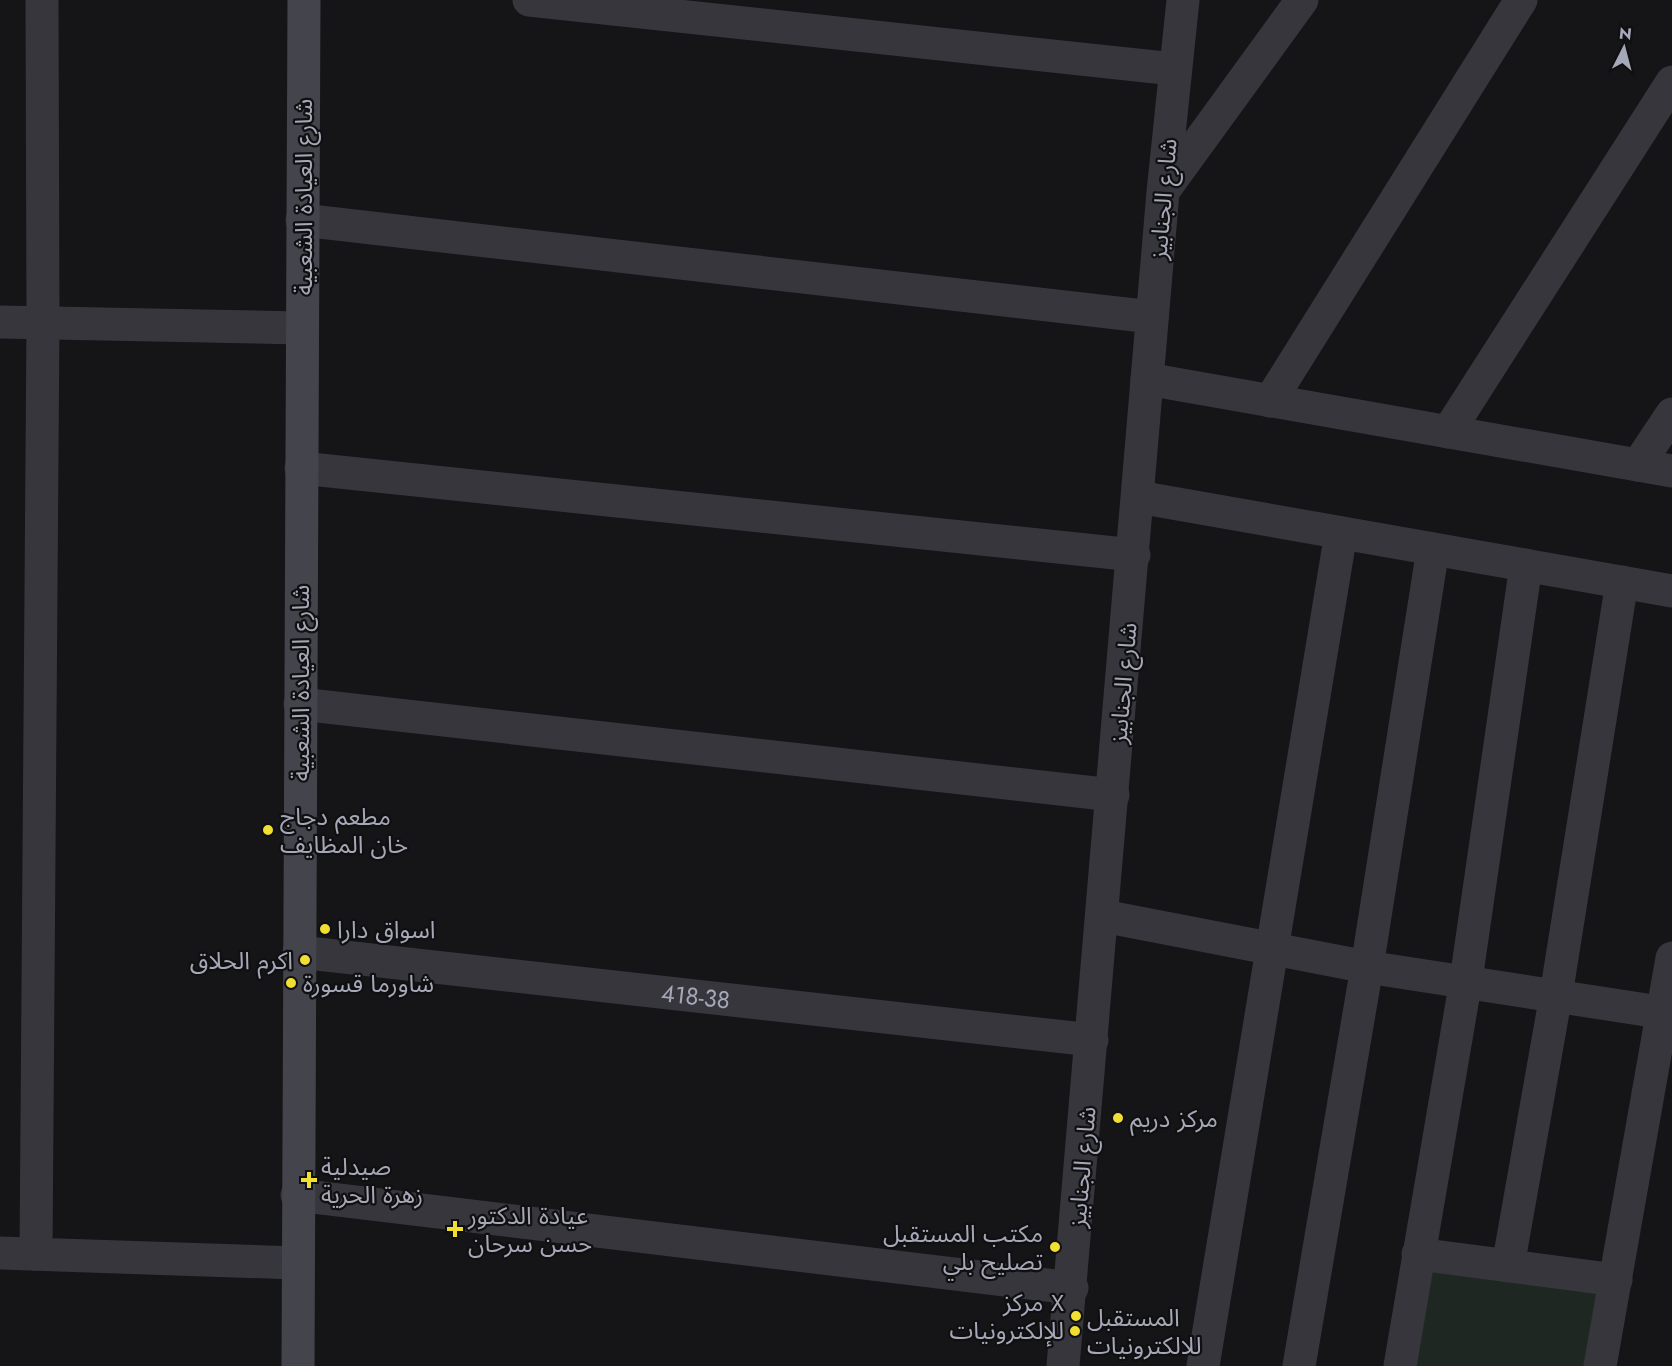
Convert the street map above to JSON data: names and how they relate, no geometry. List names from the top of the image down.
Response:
{
  "streets": {
    "street": ["شارع العيادة الشعبية", "شارع الجنابيز", "418-38"]
  },
  "crossings": [
    ["شارع العيادة الشعبية", "418-38"],
    ["شارع الجنابيز", "418-38"]
  ],
  "places": {
    "other": [
      "مطعم دجاج خان المظايف",
      "اسواق دارا",
      "اكرم الحلاق",
      "شاورما قسورة",
      "مركز دريم",
      "مكتب المستقبل تصليح بلي",
      "مركز X للإلكترونيات",
      "المستقبل للالكترونيات"
    ],
    "health": ["صيدلية زهرة الحرية", "عيادة الدكتور حسن سرحان"]
  },
  "north": "top"
}
